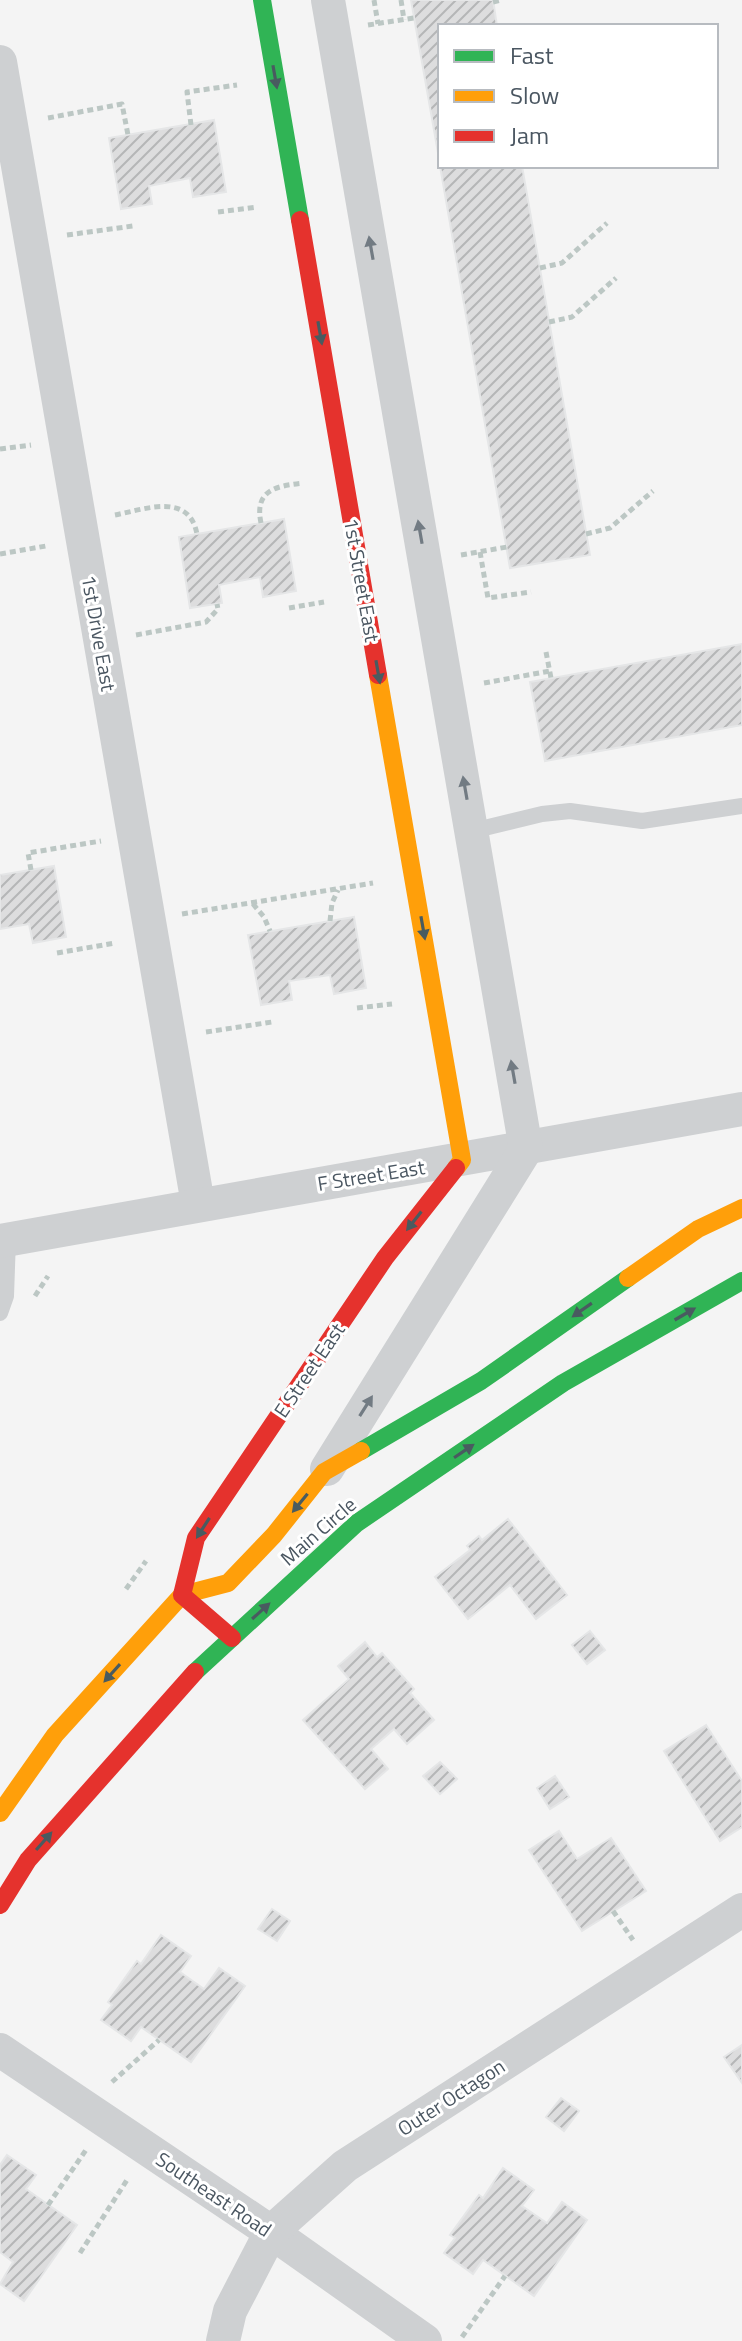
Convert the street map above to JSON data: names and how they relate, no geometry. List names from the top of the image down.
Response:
{
  "streets": {
    "street": [
      "1st Street East",
      "1st Drive East",
      "F Street East",
      "E Street East",
      "Main Circle",
      "Outer Octagon",
      "Southeast Road"
    ]
  },
  "crossings": [
    ["1st Street East", "F Street East"],
    ["1st Street East", "E Street East"],
    ["1st Drive East", "F Street East"],
    ["F Street East", "E Street East"],
    ["E Street East", "Main Circle"],
    ["Outer Octagon", "Southeast Road"]
  ],
  "legend": ["Fast", "Slow", "Jam"]
}
